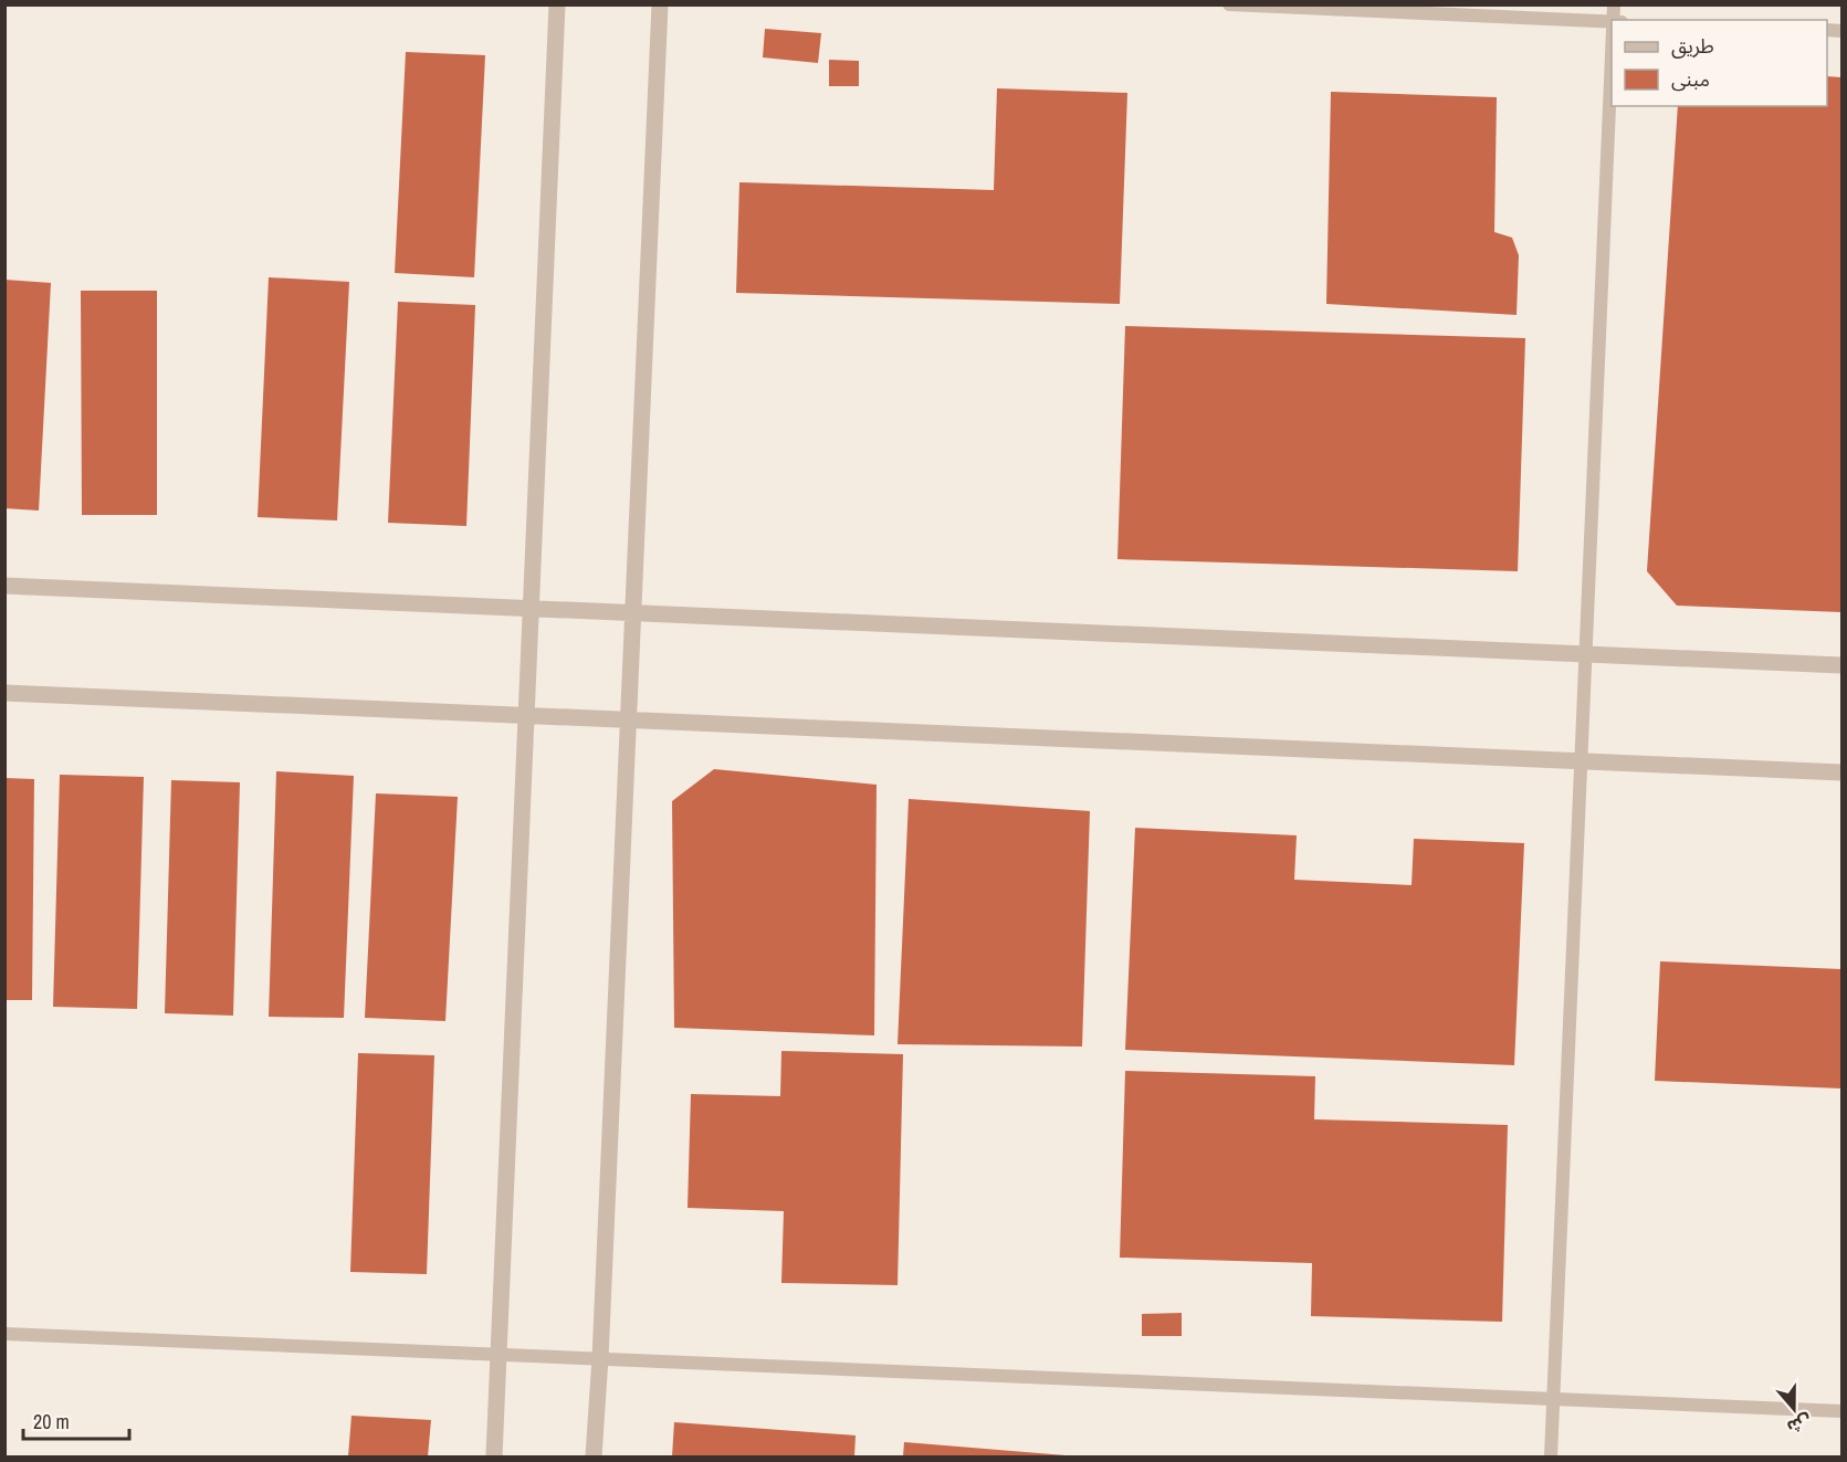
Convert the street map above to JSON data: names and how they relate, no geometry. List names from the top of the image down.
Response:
{
  "legend": ["طريق", "مبنى"],
  "scale_bar": "20 m",
  "north": "bottom"
}
